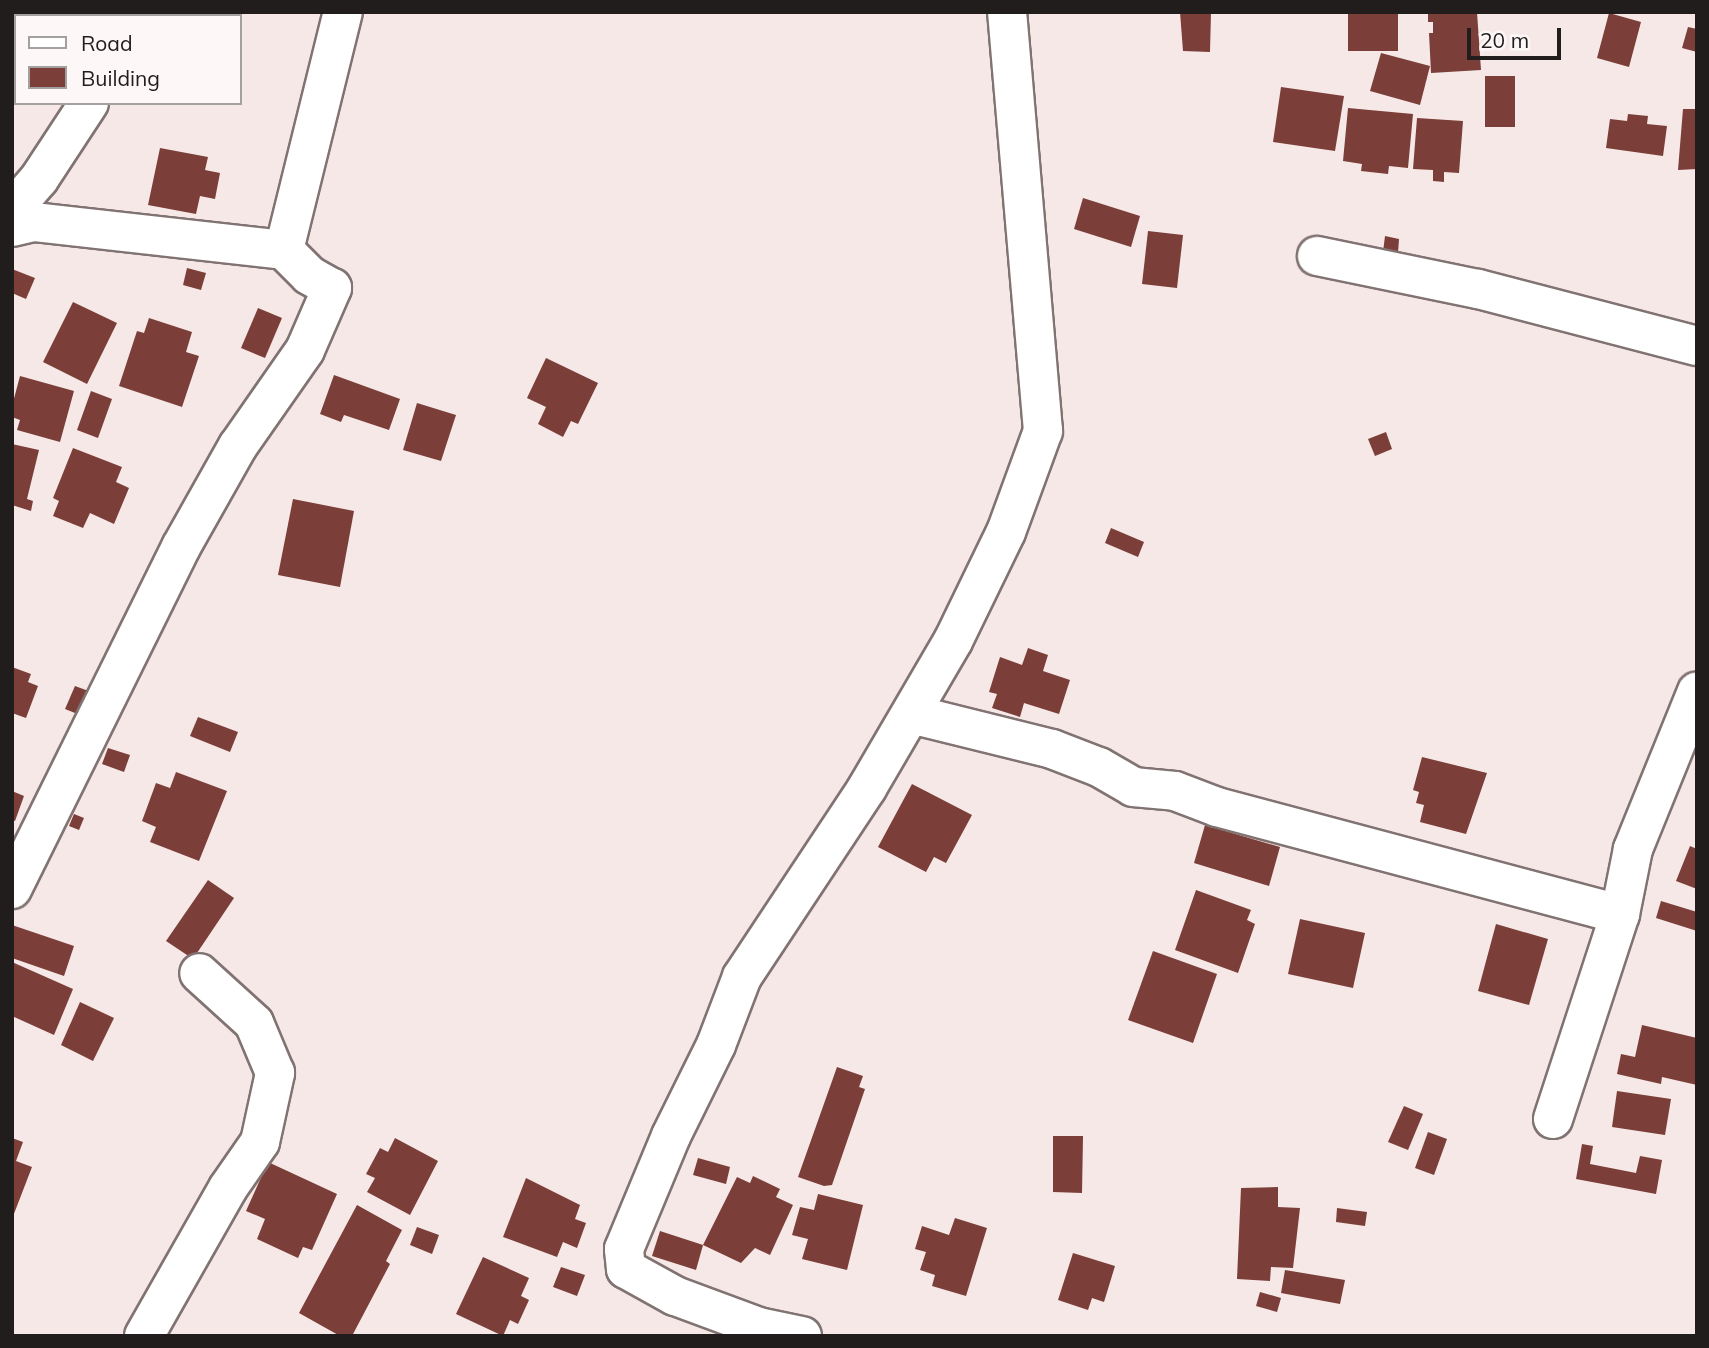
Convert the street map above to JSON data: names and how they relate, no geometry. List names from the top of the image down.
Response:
{
  "legend": ["Road", "Building"],
  "scale_bar": "20 m"
}
